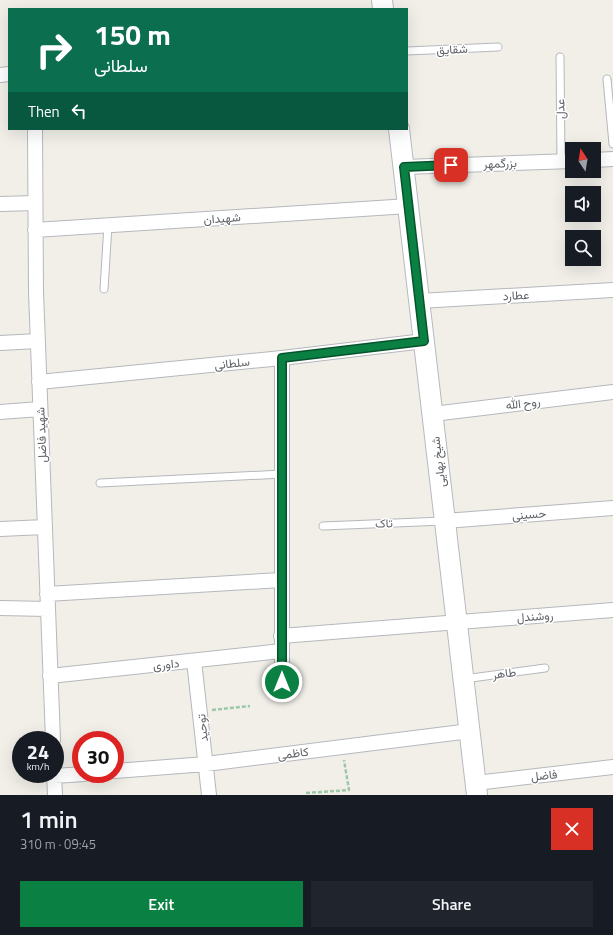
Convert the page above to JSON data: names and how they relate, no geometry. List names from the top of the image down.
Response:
{
  "streets": {
    "main road": ["شیخ بهایی"],
    "street": [
      "بزرگمهر",
      "شهیدان",
      "عطارد",
      "سلطانی",
      "روح الله",
      "شهید فاضل",
      "حسینی",
      "روشندل",
      "داوری",
      "توحید",
      "کاظمی",
      "فاضل"
    ],
    "lane": [
      "شقایق",
      "عدل",
      "تاک",
      "طاهر"
    ]
  },
  "crossings": [
    ["بزرگمهر", "شیخ بهایی"],
    ["شهیدان", "شهید فاضل"],
    ["شهیدان", "شیخ بهایی"],
    ["عطارد", "شیخ بهایی"],
    ["سلطانی", "شهید فاضل"],
    ["سلطانی", "شیخ بهایی"],
    ["روح الله", "شیخ بهایی"],
    ["شهید فاضل", "داوری"],
    ["شیخ بهایی", "حسینی"],
    ["شیخ بهایی", "تاک"],
    ["شیخ بهایی", "روشندل"],
    ["شیخ بهایی", "طاهر"],
    ["شیخ بهایی", "کاظمی"],
    ["شیخ بهایی", "فاضل"],
    ["حسینی", "تاک"],
    ["داوری", "توحید"],
    ["توحید", "کاظمی"]
  ],
  "north": "top",
  "page": {
    "turn": ["150 m", "سلطانی"],
    "then": "Then",
    "speed": "24 km/h",
    "limit": "30",
    "heading": ["1 min", "310 m · 09:45"],
    "buttons": ["Exit", "Share"]
  }
}
